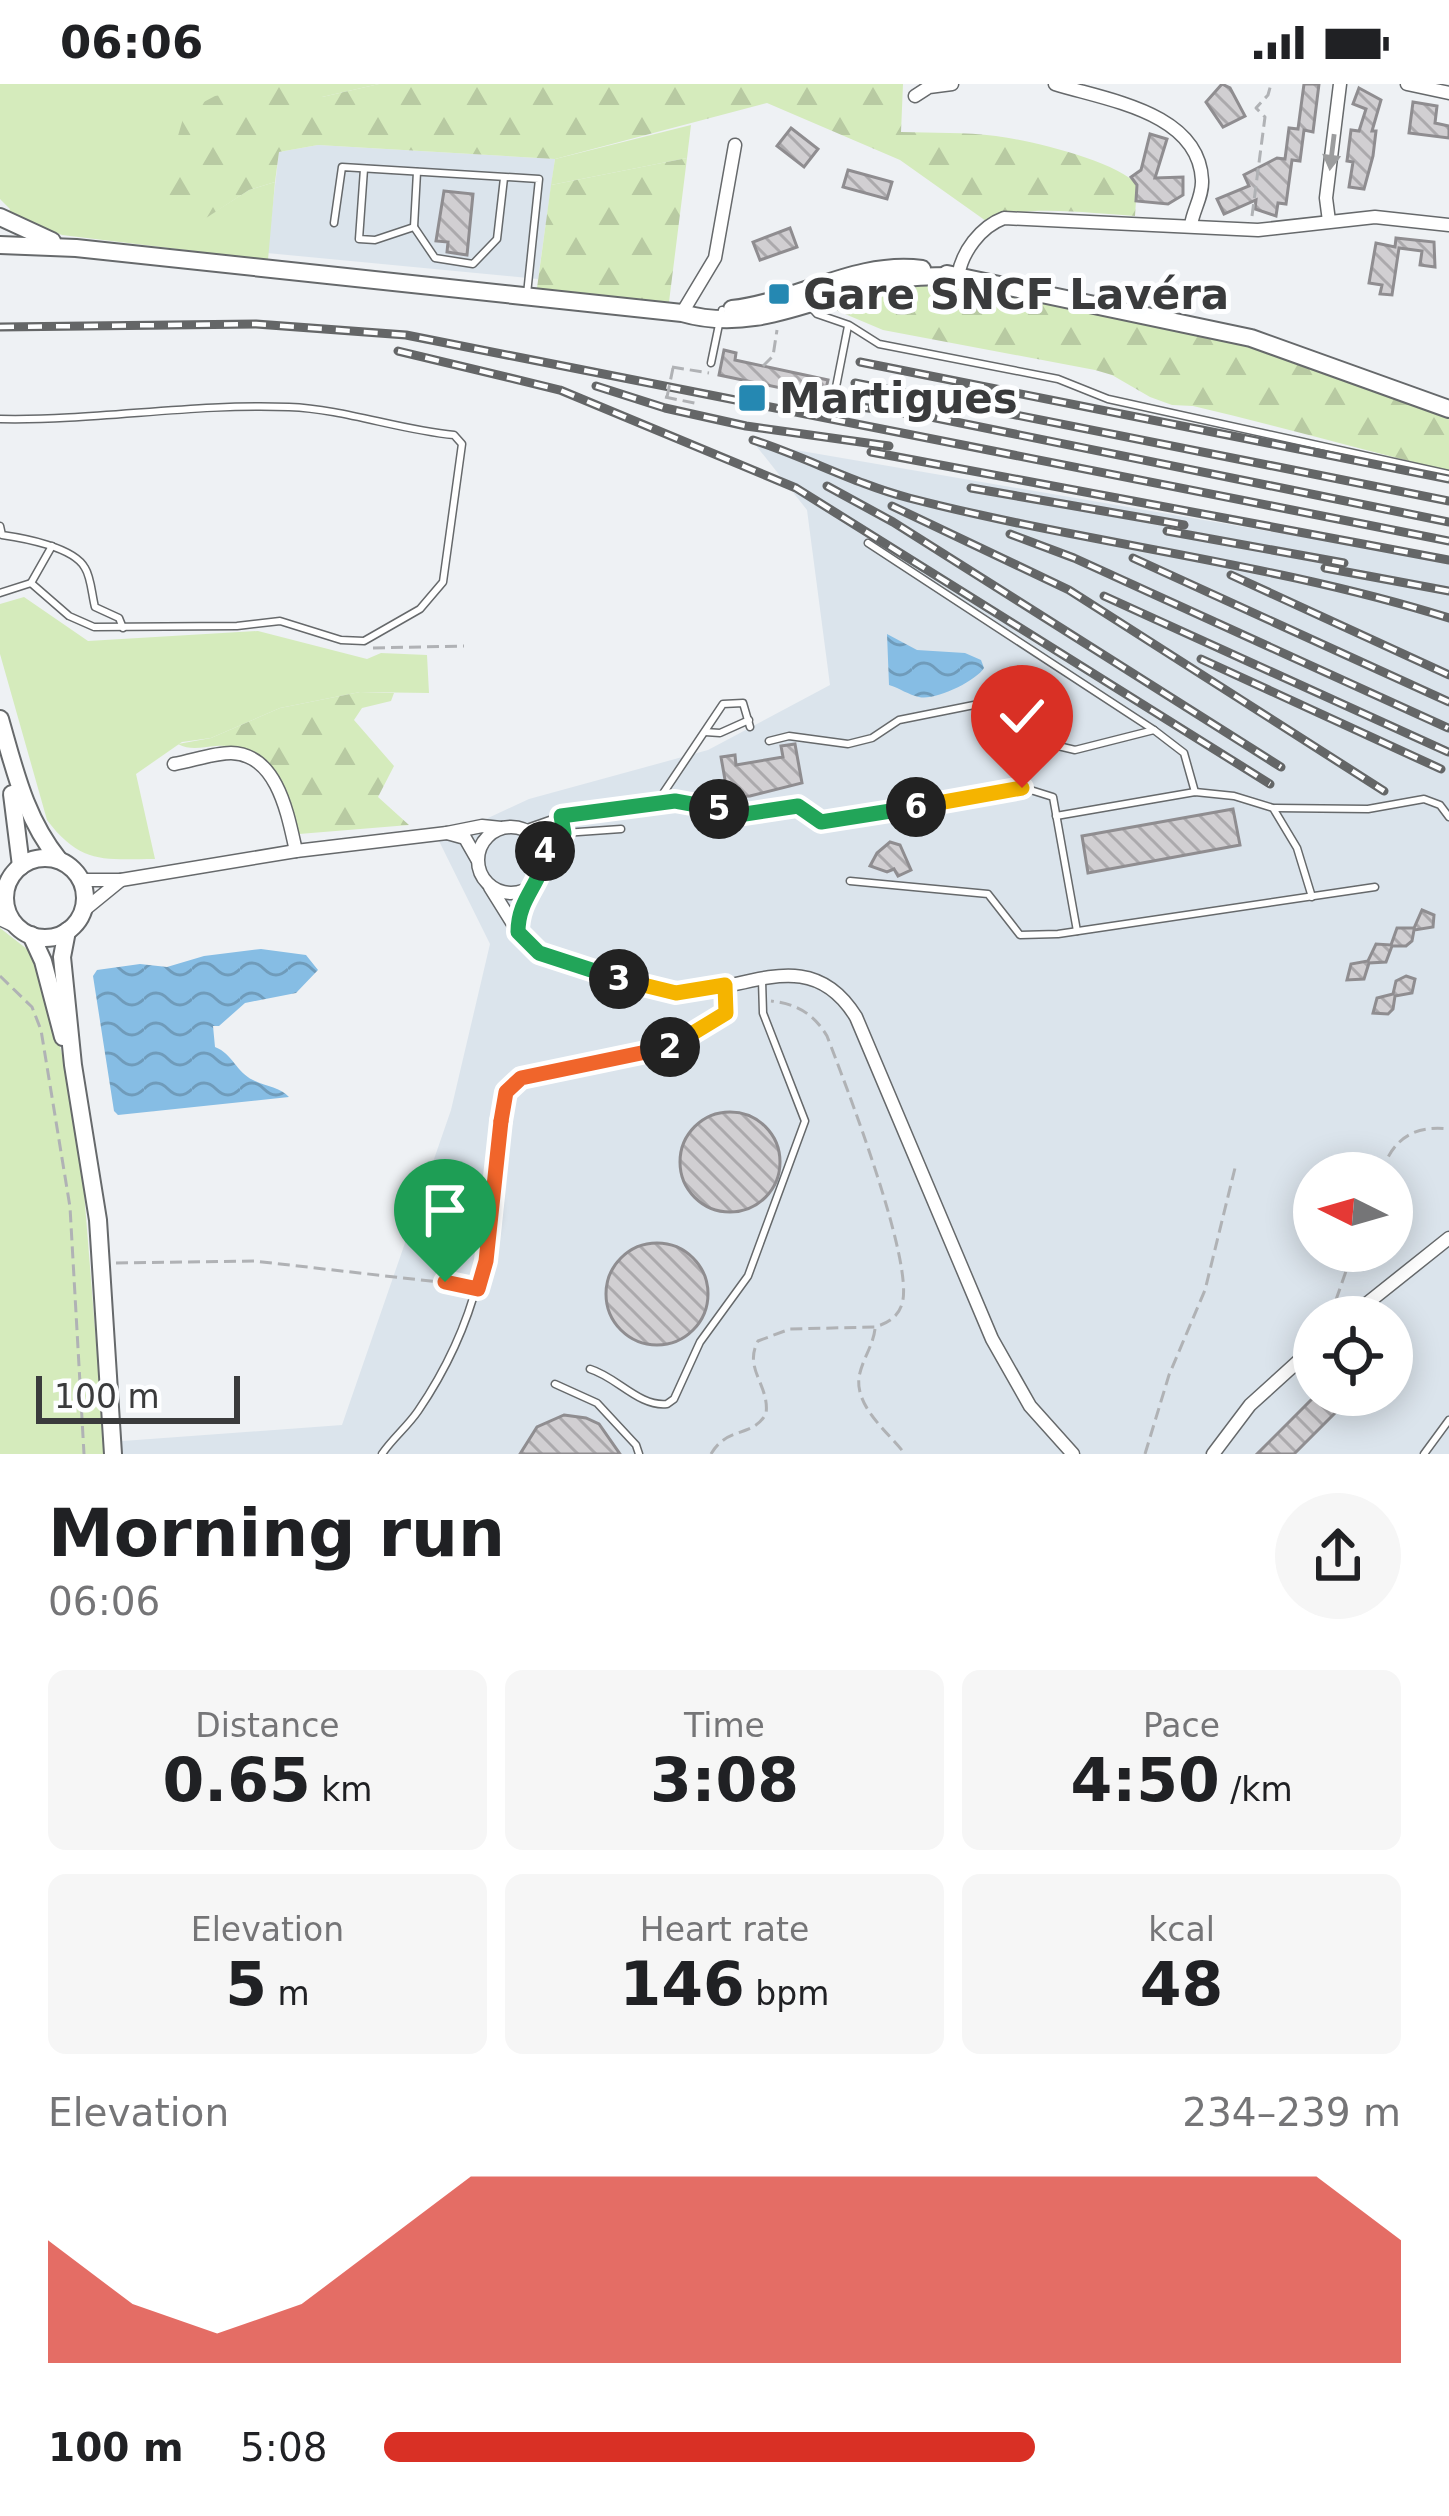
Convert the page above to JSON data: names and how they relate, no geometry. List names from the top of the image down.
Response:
{
  "places": {
    "transit": ["Gare SNCF Lavéra", "Martigues"]
  },
  "scale_bar": "100 m",
  "north": "left",
  "page": {
    "status": "06:06",
    "pins": [
      "6",
      "5",
      "4",
      "3",
      "2"
    ],
    "scale": "100 m",
    "heading": ["Morning run", "06:06"],
    "stats": [
      ["Distance", "0.65 km"],
      ["Time", "3:08"],
      ["Pace", "4:50 /km"],
      ["Elevation", "5 m"],
      ["Heart rate", "146 bpm"],
      ["kcal", "48"]
    ],
    "chart": ["Elevation", "234–239 m"],
    "list": [
      {
        "name": "100 m",
        "note": "5:08"
      }
    ]
  }
}
